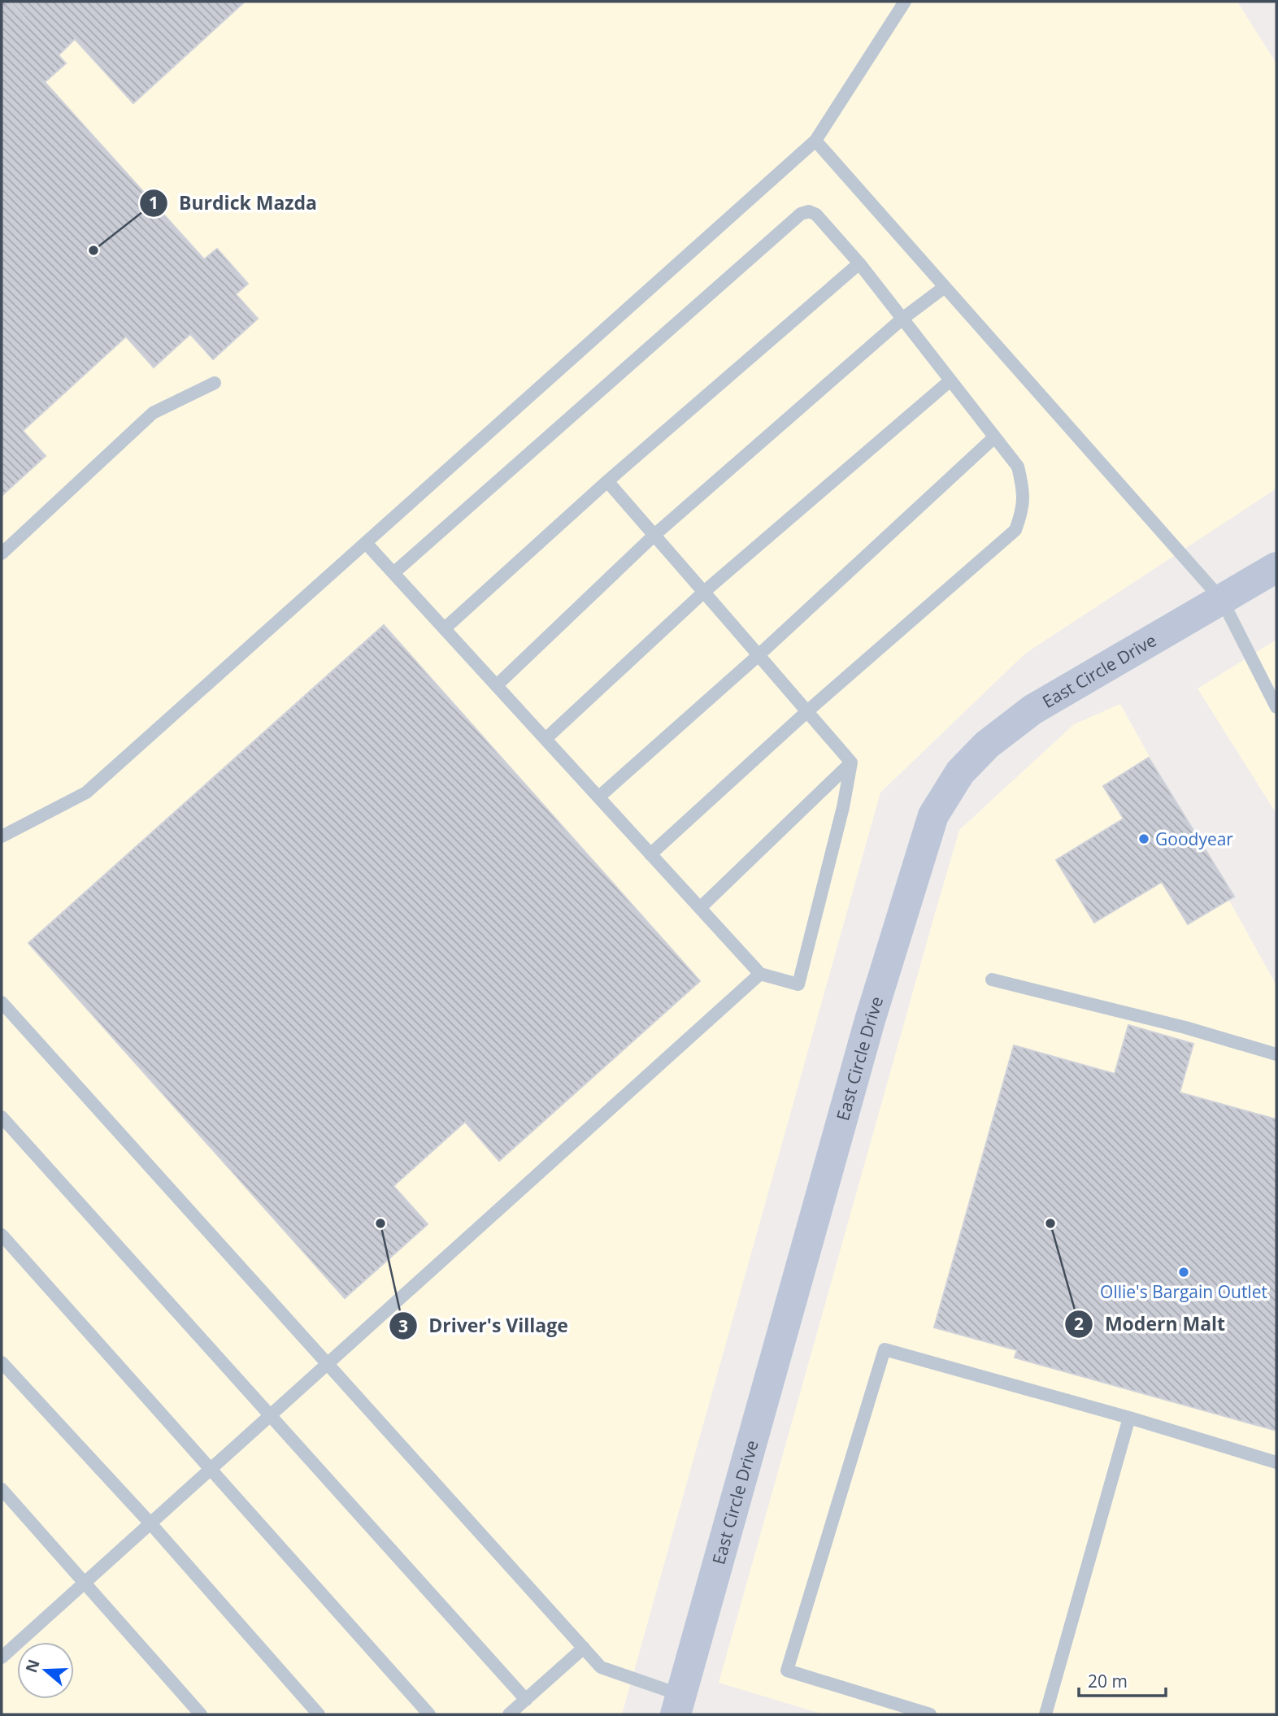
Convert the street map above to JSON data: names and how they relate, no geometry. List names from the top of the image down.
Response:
{
  "streets": {
    "street": ["East Circle Drive"]
  },
  "places": [
    "Burdick Mazda",
    "Goodyear",
    "Driver's Village",
    "Modern Malt",
    "Ollie's Bargain Outlet"
  ],
  "scale_bar": "20 m",
  "north": "left"
}
